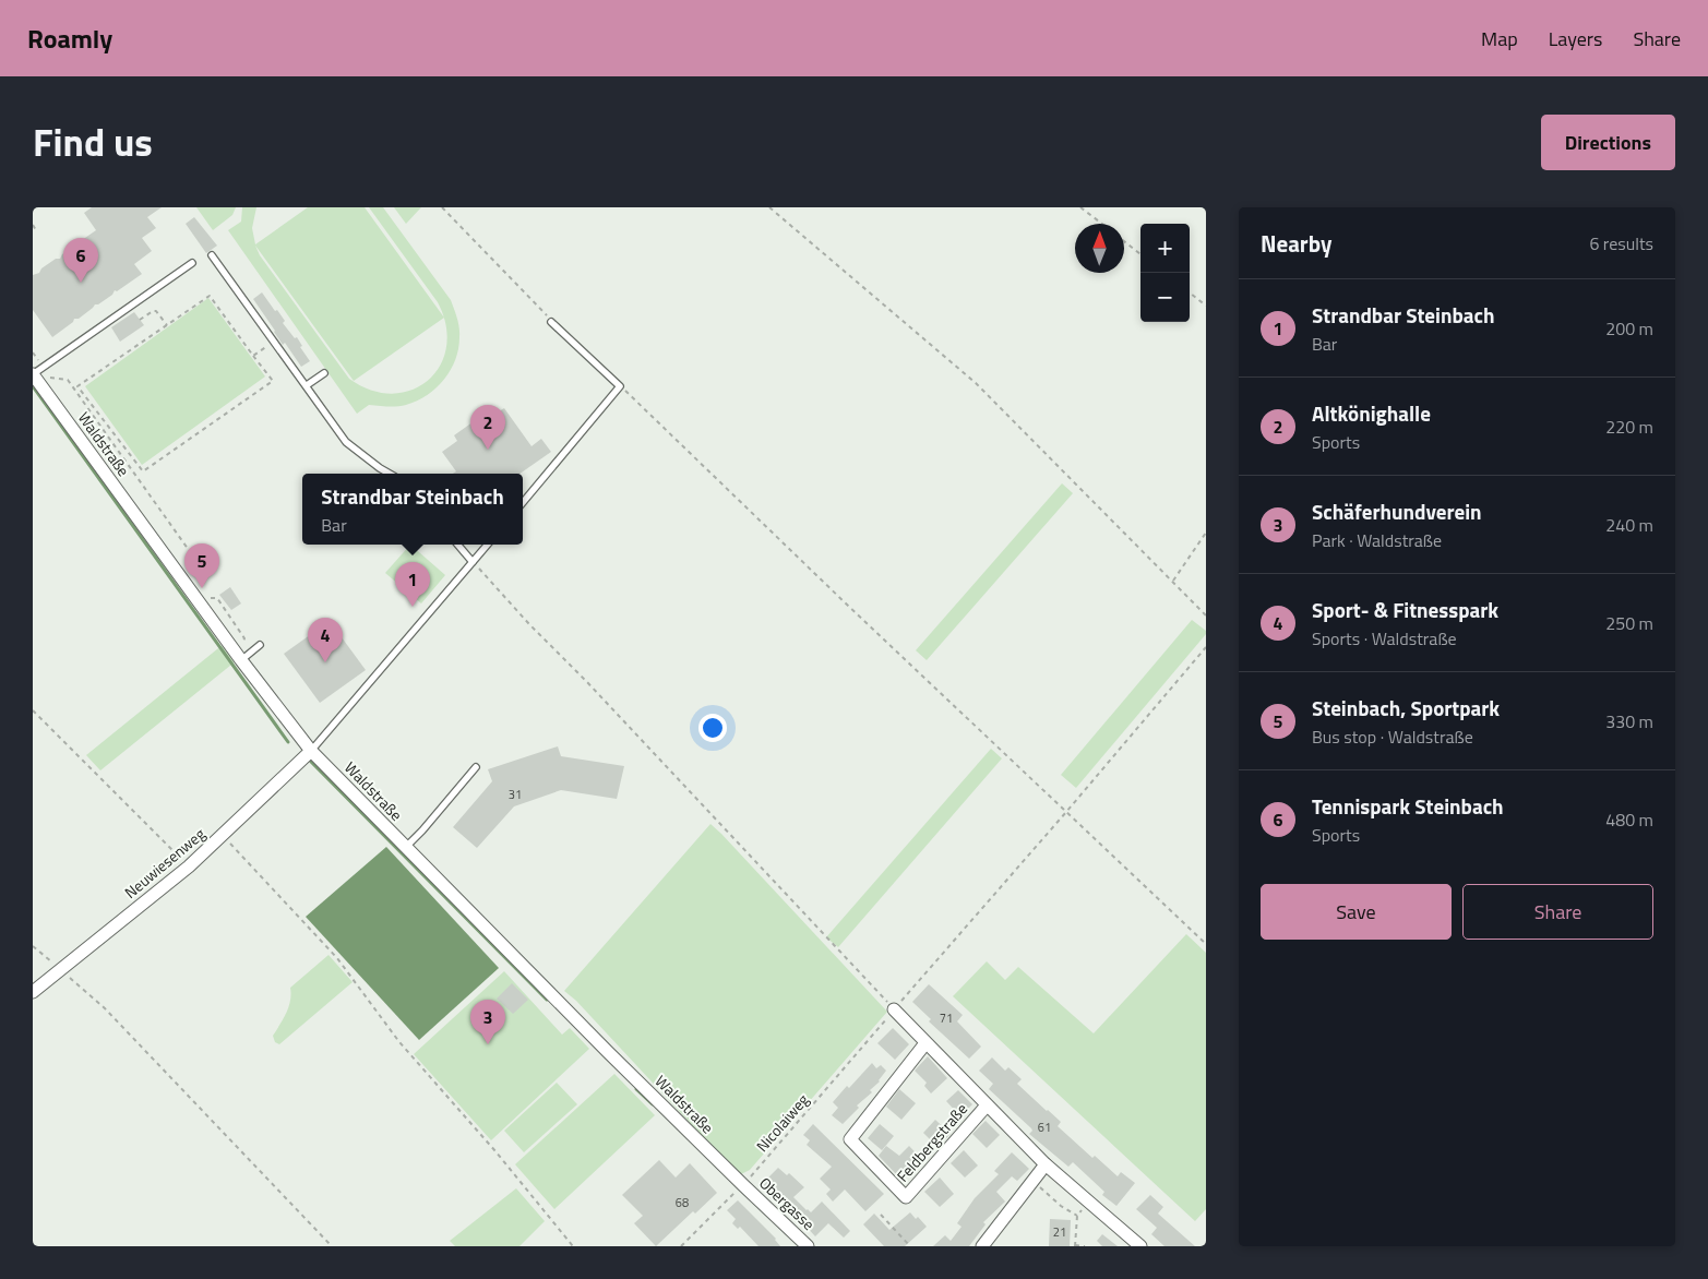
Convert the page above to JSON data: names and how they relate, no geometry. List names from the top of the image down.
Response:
{
  "streets": {
    "street": [
      "Waldstraße",
      "Neuwiesenweg",
      "Feldbergstraße",
      "Obergasse"
    ],
    "path": ["Nicolaiweg"]
  },
  "crossings": [
    ["Waldstraße", "Neuwiesenweg"],
    ["Waldstraße", "Nicolaiweg"],
    ["Waldstraße", "Obergasse"],
    ["Nicolaiweg", "Feldbergstraße"],
    ["Nicolaiweg", "Obergasse"]
  ],
  "house_numbers": [
    "31",
    "71",
    "61",
    "68",
    "21"
  ],
  "north": "top",
  "page": {
    "header": "Roamly",
    "nav": ["Map", "Layers", "Share"],
    "title": "Find us",
    "buttons": [
      "Directions",
      ["Save", "Share"]
    ],
    "heading": ["Nearby", "6 results"],
    "map_buttons": ["+", "−"],
    "pins": [
      "6",
      "2",
      "5",
      "1",
      "4",
      "3"
    ],
    "list": [
      {
        "mark": "1",
        "name": "Strandbar Steinbach",
        "note": "Bar",
        "value": "200 m"
      },
      {
        "mark": "2",
        "name": "Altkönighalle",
        "note": "Sports",
        "value": "220 m"
      },
      {
        "mark": "3",
        "name": "Schäferhundverein",
        "note": "Park · Waldstraße",
        "value": "240 m"
      },
      {
        "mark": "4",
        "name": "Sport- & Fitnesspark",
        "note": "Sports · Waldstraße",
        "value": "250 m"
      },
      {
        "mark": "5",
        "name": "Steinbach, Sportpark",
        "note": "Bus stop · Waldstraße",
        "value": "330 m"
      },
      {
        "mark": "6",
        "name": "Tennispark Steinbach",
        "note": "Sports",
        "value": "480 m"
      }
    ],
    "popup": ["Strandbar Steinbach", "Bar"]
  }
}
